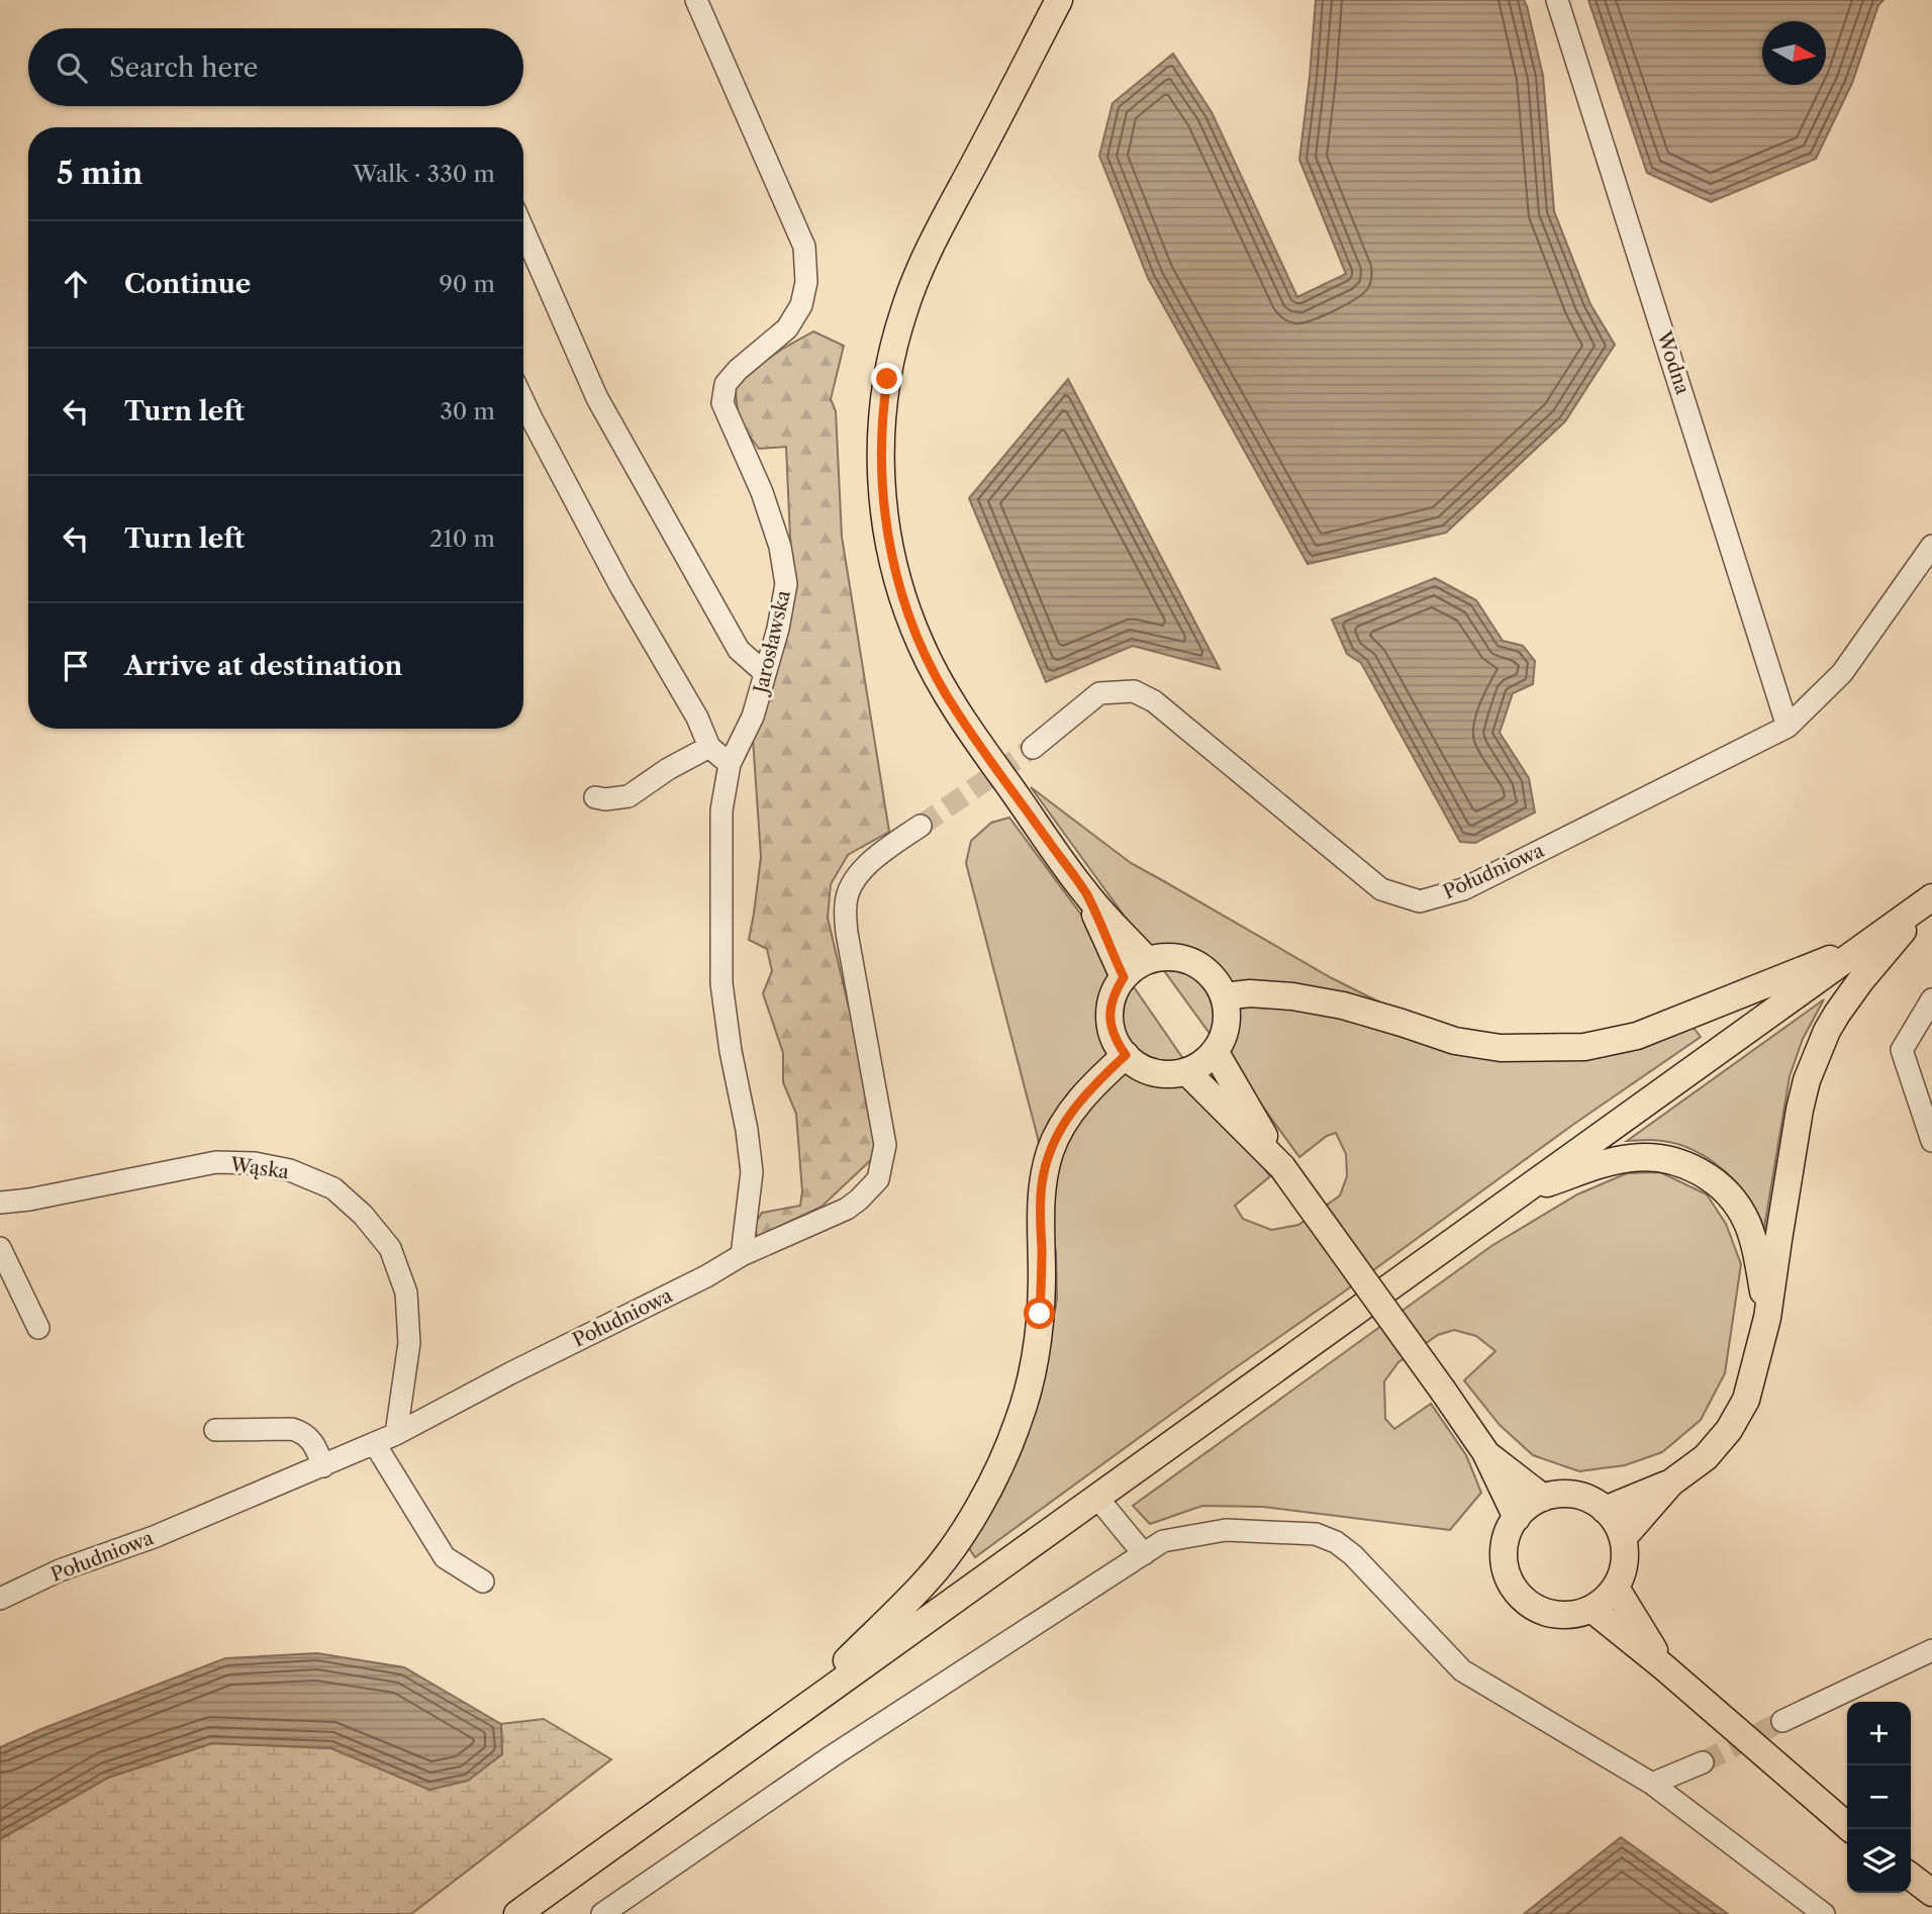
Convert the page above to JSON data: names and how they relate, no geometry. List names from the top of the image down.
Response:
{
  "streets": {
    "street": [
      "Wodna",
      "Jarosławska",
      "Południowa",
      "Wąska"
    ]
  },
  "crossings": [
    ["Wodna", "Południowa"],
    ["Jarosławska", "Południowa"],
    ["Południowa", "Wąska"]
  ],
  "north": "right",
  "page": {
    "search": "Search here",
    "heading": ["5 min", "Walk · 330 m"],
    "list": [
      ["Continue", "90 m"],
      ["Turn left", "30 m"],
      ["Turn left", "210 m"],
      "Arrive at destination"
    ],
    "map_buttons": ["+", "−"]
  }
}
